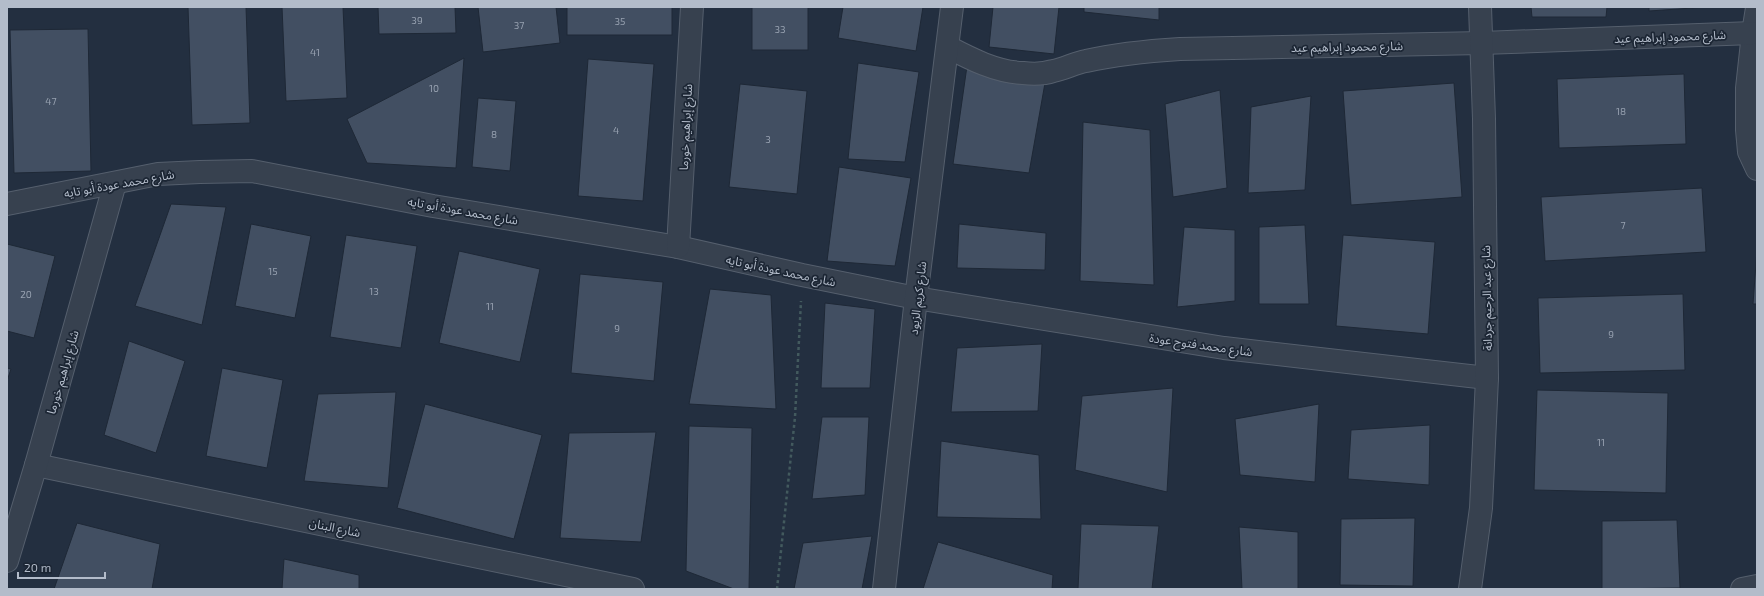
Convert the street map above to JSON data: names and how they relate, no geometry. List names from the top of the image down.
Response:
{
  "streets": {
    "street": [
      "شارع محمود إبراهيم عيد",
      "شارع إبراهيم خورما",
      "شارع محمد عودة أبو تايه",
      "شارع كريم الزيود",
      "شارع عبد الرحيم جردانة",
      "شارع محمد فتوح عودة",
      "شارع البنان"
    ]
  },
  "crossings": [
    ["شارع محمود إبراهيم عيد", "شارع كريم الزيود"],
    ["شارع محمود إبراهيم عيد", "شارع عبد الرحيم جردانة"],
    ["شارع إبراهيم خورما", "شارع محمد عودة أبو تايه"],
    ["شارع إبراهيم خورما", "شارع البنان"],
    ["شارع محمد عودة أبو تايه", "شارع كريم الزيود"],
    ["شارع محمد عودة أبو تايه", "شارع محمد فتوح عودة"],
    ["شارع كريم الزيود", "شارع محمد فتوح عودة"],
    ["شارع عبد الرحيم جردانة", "شارع محمد فتوح عودة"]
  ],
  "house_numbers": [
    "39",
    "35",
    "37",
    "33",
    "41",
    "10",
    "47",
    "18",
    "4",
    "8",
    "3",
    "7",
    "15",
    "13",
    "20",
    "11",
    "9",
    "9",
    "11"
  ],
  "scale_bar": "20 m"
}
